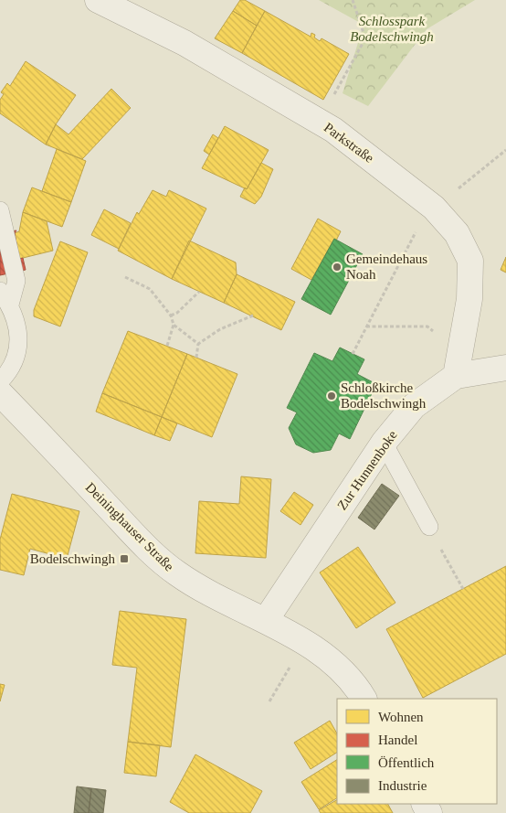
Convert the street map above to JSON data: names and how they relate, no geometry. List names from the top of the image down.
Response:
{
  "streets": {
    "street": ["Parkstraße", "Zur Hunnenboke", "Deininghauser Straße"]
  },
  "crossings": [
    ["Parkstraße", "Zur Hunnenboke"],
    ["Zur Hunnenboke", "Deininghauser Straße"]
  ],
  "parks": ["Schlosspark Bodelschwingh"],
  "places": {
    "other": ["Gemeindehaus Noah", "Schloßkirche Bodelschwingh"],
    "transit": ["Bodelschwingh"]
  },
  "legend": [
    "Wohnen",
    "Handel",
    "Öffentlich",
    "Industrie"
  ]
}
